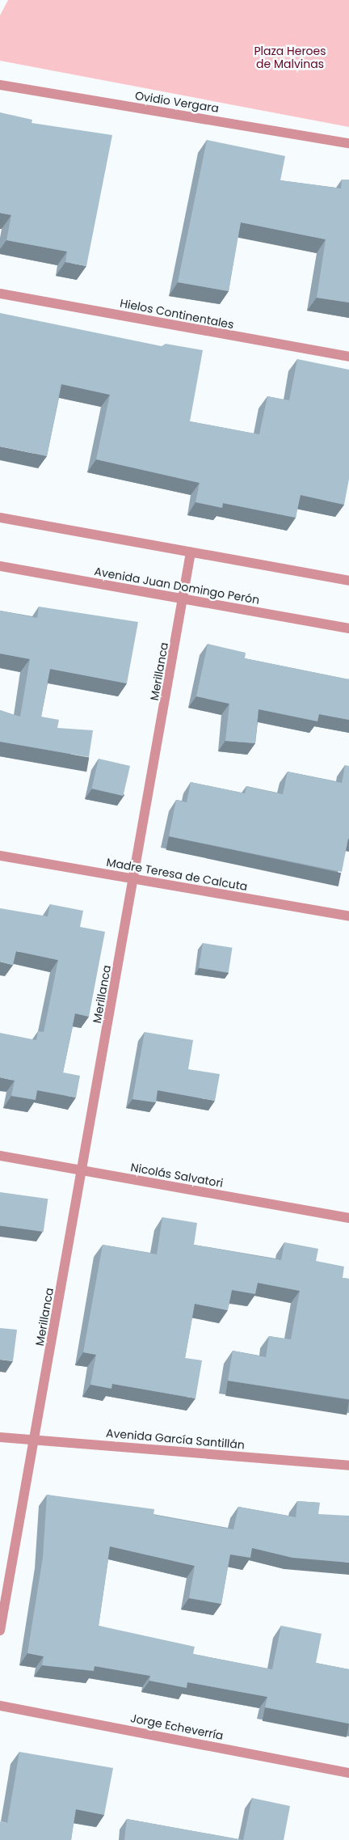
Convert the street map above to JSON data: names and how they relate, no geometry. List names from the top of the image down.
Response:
{
  "streets": {
    "street": [
      "Ovidio Vergara",
      "Hielos Continentales",
      "Avenida Juan Domingo Perón",
      "Merillanca",
      "Madre Teresa de Calcuta",
      "Nicolás Salvatori",
      "Avenida García Santillán",
      "Jorge Echeverría"
    ]
  },
  "crossings": [
    ["Avenida Juan Domingo Perón", "Merillanca"],
    ["Merillanca", "Madre Teresa de Calcuta"],
    ["Merillanca", "Nicolás Salvatori"],
    ["Merillanca", "Avenida García Santillán"]
  ],
  "parks": ["Plaza Heroes de Malvinas"]
}
